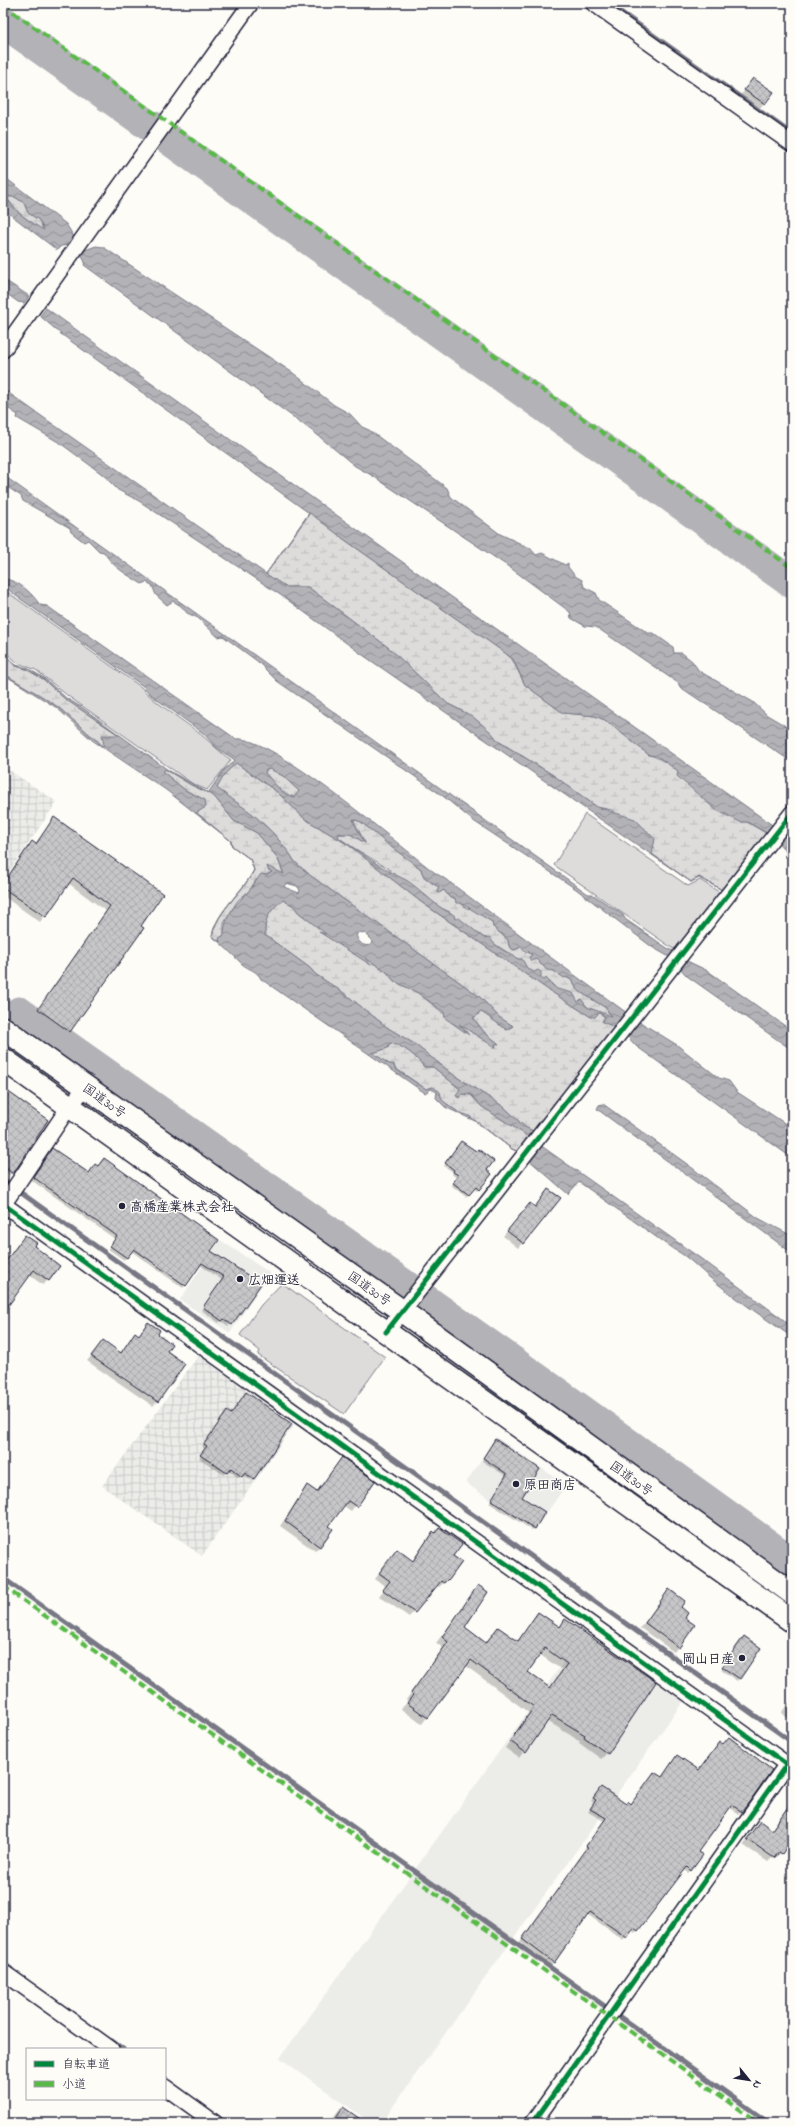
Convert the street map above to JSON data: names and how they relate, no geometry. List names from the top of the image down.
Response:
{
  "streets": {
    "highway": ["国道30号"]
  },
  "places": [
    "高橋産業株式会社",
    "広畑運送",
    "原田商店",
    "岡山日産"
  ],
  "legend": ["自転車道", "小道"],
  "north": "bottom right"
}
